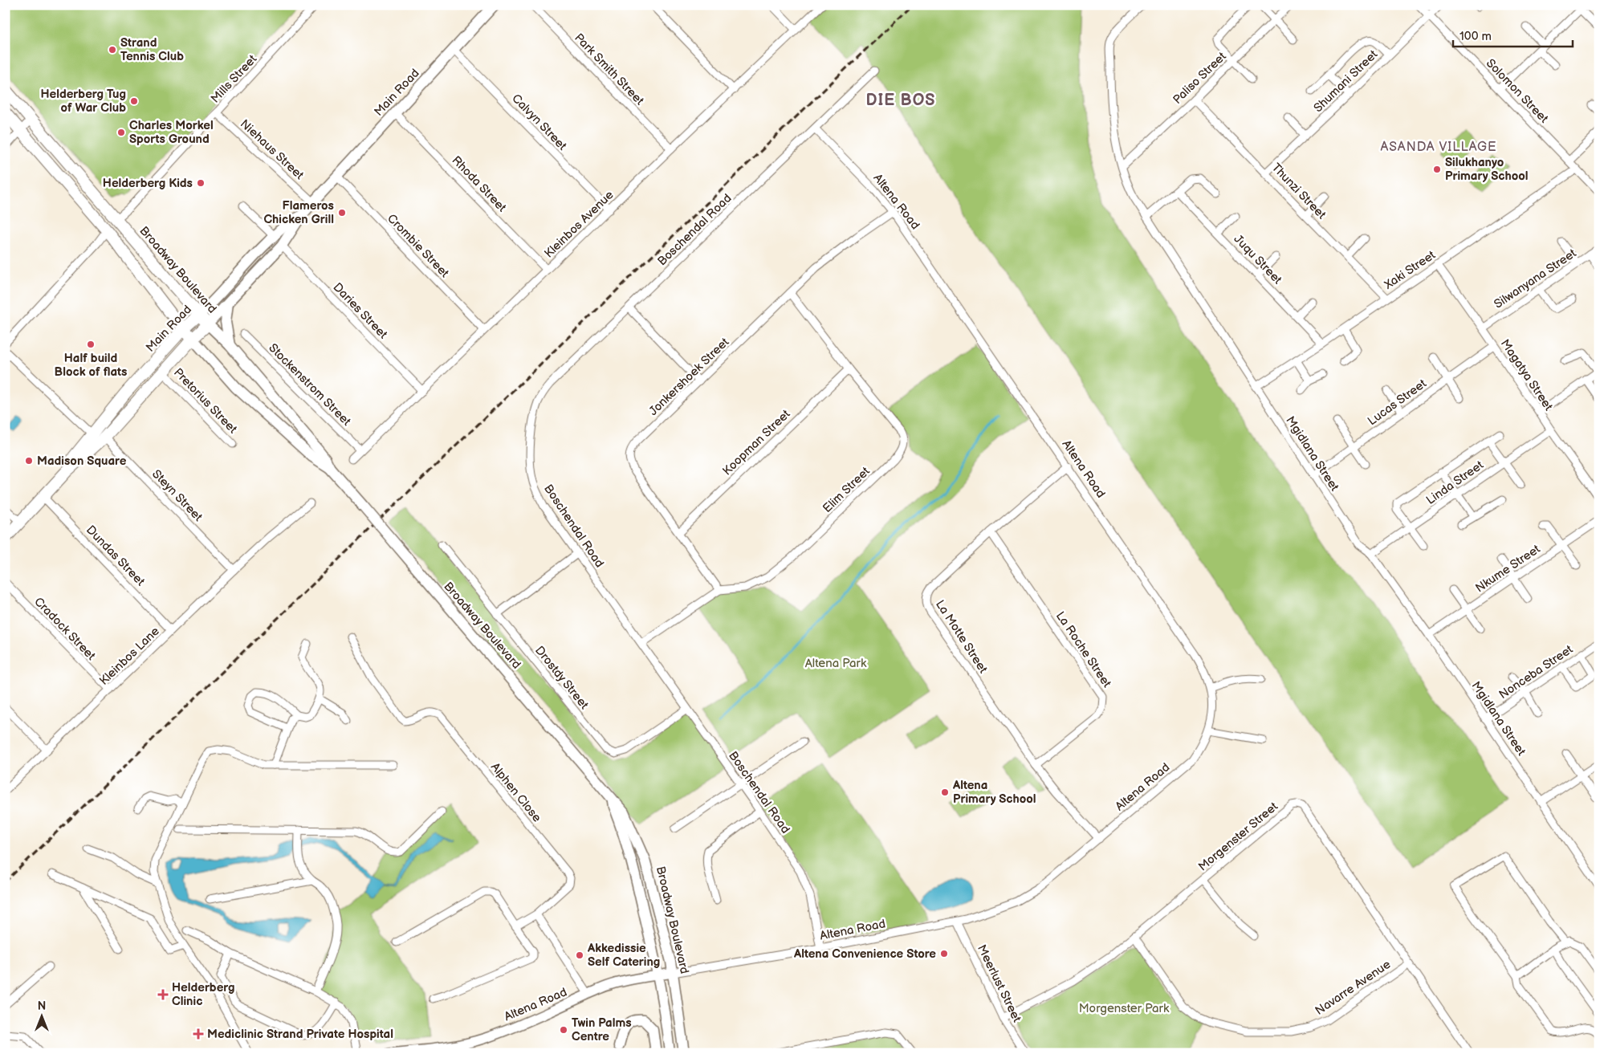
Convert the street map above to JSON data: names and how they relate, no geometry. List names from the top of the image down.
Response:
{
  "streets": {
    "main road": ["Main Road", "Broadway Boulevard"],
    "street": [
      "Park Smith Street",
      "Paliso Street",
      "Mills Street",
      "Shumani Street",
      "Solomon Street",
      "Calvyn Street",
      "Niehaus Street",
      "Rhoda Street",
      "Thunzi Street",
      "Altena Road",
      "Kleinbos Avenue",
      "Boschendal Road",
      "Crombie Street",
      "Juqu Street",
      "Xaki Street",
      "Silwanyana Street",
      "Daries Street",
      "Magatya Street",
      "Jonkershoek Street",
      "Stockenstrom Street",
      "Pretorius Street",
      "Lucas Street",
      "Koopman Street",
      "Mgidlana Street",
      "Linda Street",
      "Elim Street",
      "Steyn Street",
      "Dundas Street",
      "Nkume Street",
      "Cradock Street",
      "La Motte Street",
      "La Roche Street",
      "Kleinbos Lane",
      "Nonceba Street",
      "Drostdy Street",
      "Alphen Close",
      "Morgenster Street",
      "Meerlust Street",
      "Navarre Avenue"
    ]
  },
  "crossings": [
    ["Park Smith Street", "Kleinbos Avenue"],
    ["Paliso Street", "Thunzi Street"],
    ["Paliso Street", "Mgidlana Street"],
    ["Mills Street", "Niehaus Street"],
    ["Mills Street", "Broadway Boulevard"],
    ["Shumani Street", "Solomon Street"],
    ["Shumani Street", "Thunzi Street"],
    ["Solomon Street", "Xaki Street"],
    ["Main Road", "Calvyn Street"],
    ["Main Road", "Niehaus Street"],
    ["Main Road", "Rhoda Street"],
    ["Main Road", "Crombie Street"],
    ["Main Road", "Broadway Boulevard"],
    ["Main Road", "Daries Street"],
    ["Main Road", "Pretorius Street"],
    ["Main Road", "Steyn Street"],
    ["Main Road", "Dundas Street"],
    ["Calvyn Street", "Kleinbos Avenue"],
    ["Rhoda Street", "Kleinbos Avenue"],
    ["Thunzi Street", "Xaki Street"],
    ["Altena Road", "Boschendal Road"],
    ["Altena Road", "Broadway Boulevard"],
    ["Altena Road", "Jonkershoek Street"],
    ["Altena Road", "La Motte Street"],
    ["Altena Road", "Meerlust Street"],
    ["Kleinbos Avenue", "Crombie Street"],
    ["Kleinbos Avenue", "Daries Street"],
    ["Kleinbos Avenue", "Stockenstrom Street"],
    ["Boschendal Road", "Elim Street"],
    ["Boschendal Road", "Drostdy Street"],
    ["Juqu Street", "Xaki Street"],
    ["Xaki Street", "Magatya Street"],
    ["Xaki Street", "Mgidlana Street"],
    ["Silwanyana Street", "Magatya Street"],
    ["Magatya Street", "Lucas Street"],
    ["Magatya Street", "Linda Street"],
    ["Jonkershoek Street", "Koopman Street"],
    ["Jonkershoek Street", "Elim Street"],
    ["Lucas Street", "Mgidlana Street"],
    ["Koopman Street", "Elim Street"],
    ["Mgidlana Street", "Linda Street"],
    ["Mgidlana Street", "Nkume Street"],
    ["Mgidlana Street", "Nonceba Street"],
    ["Steyn Street", "Kleinbos Lane"],
    ["Dundas Street", "Kleinbos Lane"],
    ["Cradock Street", "Kleinbos Lane"],
    ["La Motte Street", "La Roche Street"],
    ["Morgenster Street", "Meerlust Street"],
    ["Morgenster Street", "Navarre Avenue"]
  ],
  "districts": ["DIE BOS", "ASANDA VILLAGE"],
  "parks": ["Altena Park", "Morgenster Park"],
  "places": {
    "other": [
      "Strand Tennis Club",
      "Helderberg Tug of War Club",
      "Charles Morkel Sports Ground",
      "Silukhanyo Primary School",
      "Helderberg Kids",
      "Flameros Chicken Grill",
      "Half build Block of flats",
      "Madison Square",
      "Altena Primary School",
      "Altena Convenience Store",
      "Akkedissie Self Catering",
      "Twin Palms Centre"
    ],
    "health": ["Helderberg Clinic", "Mediclinic Strand Private Hospital"]
  },
  "scale_bar": "100 m",
  "north": "top"
}
